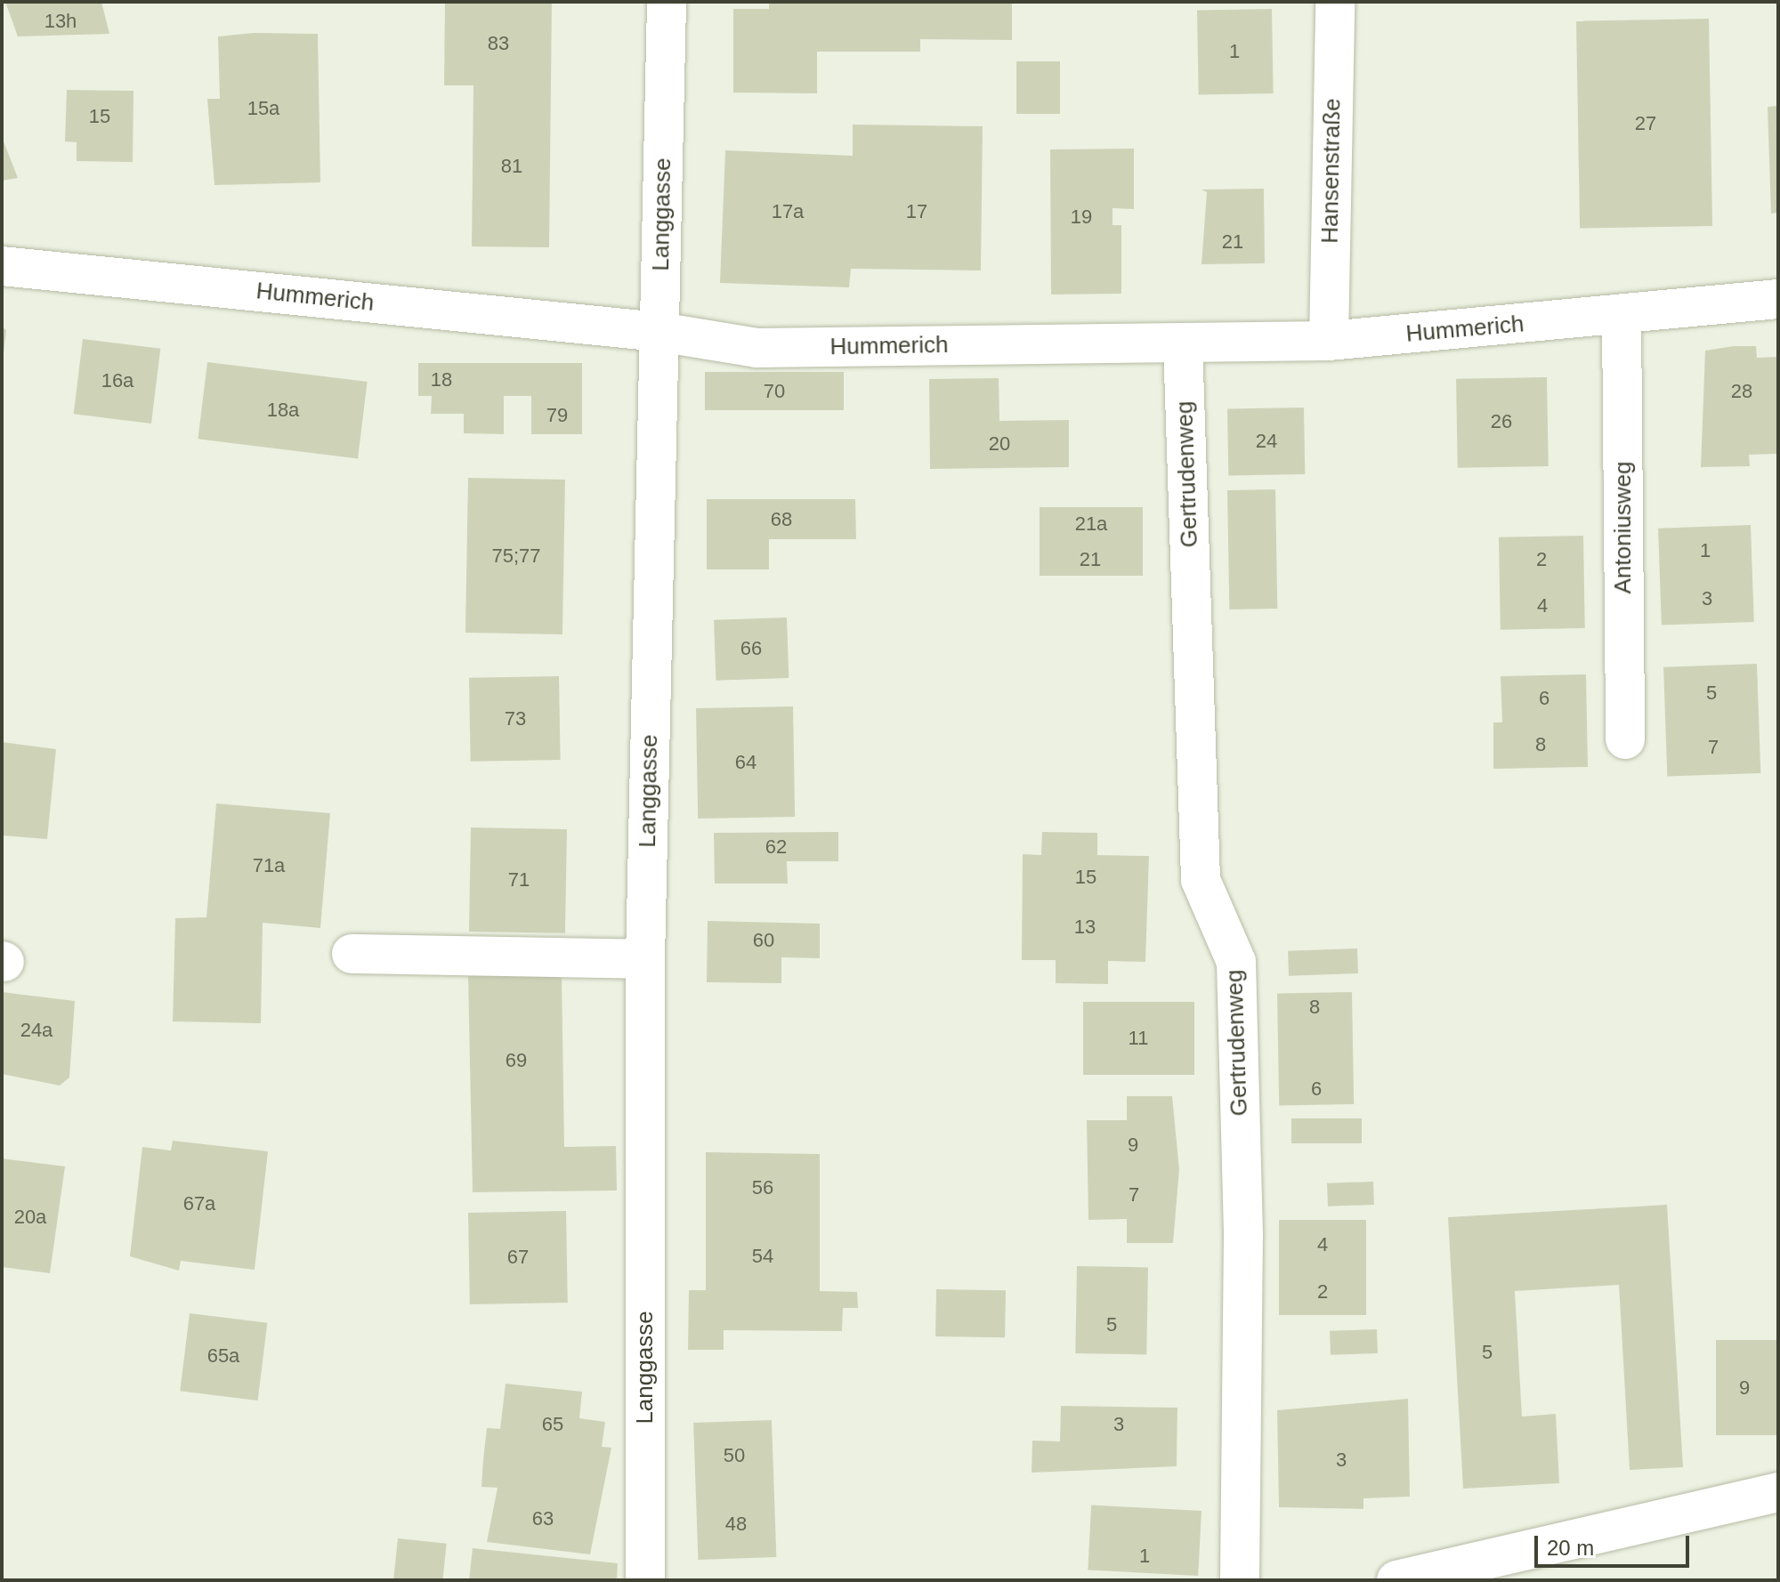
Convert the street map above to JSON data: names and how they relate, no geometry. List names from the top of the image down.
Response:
{
  "streets": {
    "street": [
      "Hansenstraße",
      "Langgasse",
      "Hummerich",
      "Gertrudenweg",
      "Antoniusweg"
    ]
  },
  "crossings": [
    ["Hansenstraße", "Hummerich"],
    ["Langgasse", "Hummerich"],
    ["Hummerich", "Gertrudenweg"],
    ["Hummerich", "Antoniusweg"]
  ],
  "house_numbers": [
    "13h",
    "83",
    "1",
    "15a",
    "15",
    "27",
    "81",
    "17a",
    "17",
    "19",
    "21",
    "18",
    "16a",
    "70",
    "28",
    "18a",
    "79",
    "26",
    "24",
    "20",
    "68",
    "21a",
    "1",
    "75;77",
    "21",
    "2",
    "3",
    "4",
    "66",
    "5",
    "6",
    "73",
    "8",
    "7",
    "64",
    "62",
    "71a",
    "15",
    "71",
    "13",
    "60",
    "8",
    "24a",
    "11",
    "69",
    "6",
    "9",
    "56",
    "7",
    "67a",
    "20a",
    "4",
    "54",
    "67",
    "2",
    "5",
    "5",
    "65a",
    "9",
    "65",
    "3",
    "50",
    "3",
    "63",
    "48",
    "1"
  ],
  "scale_bar": "20 m"
}
